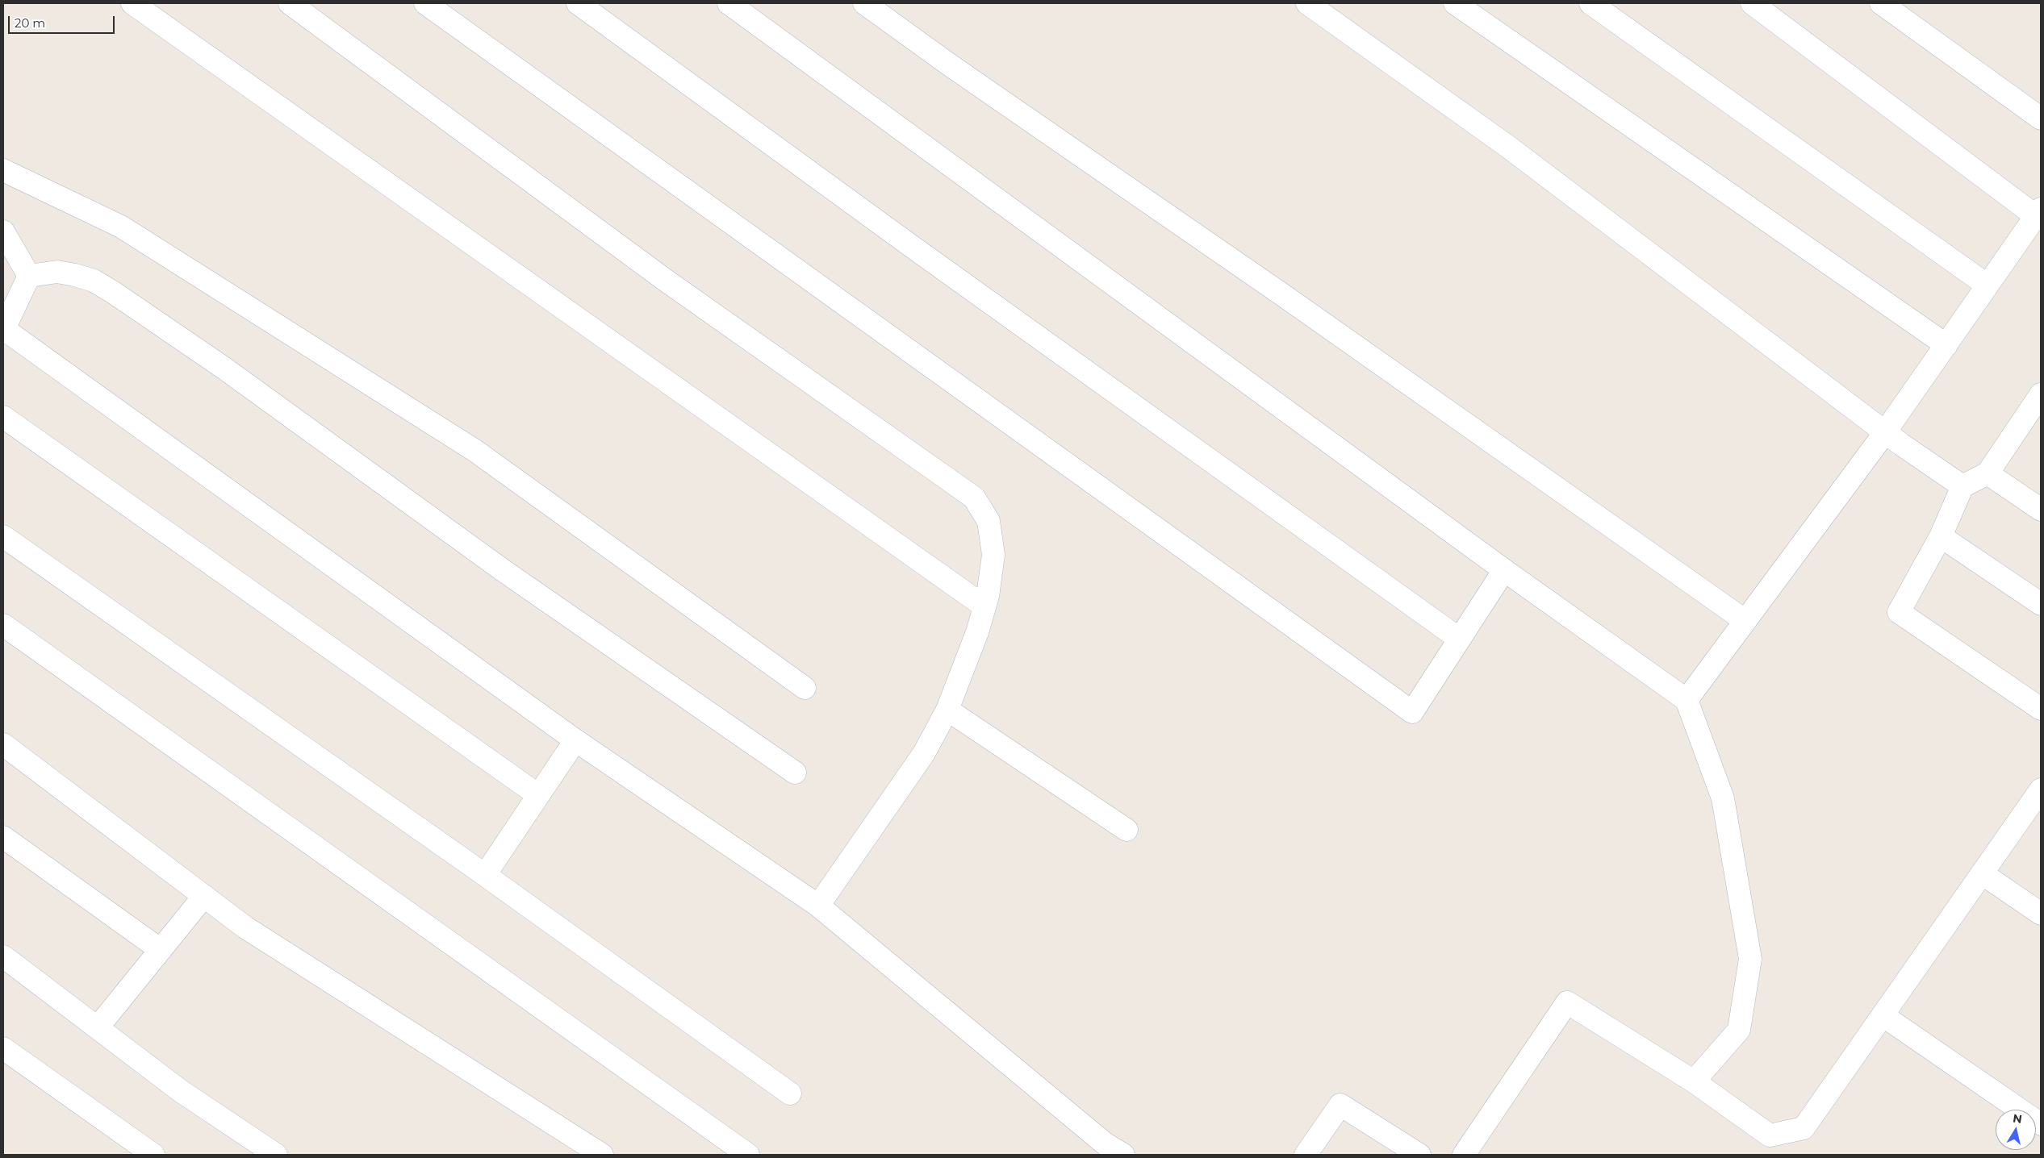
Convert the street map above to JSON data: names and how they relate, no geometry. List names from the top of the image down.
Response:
{
  "scale_bar": "20 m",
  "north": "top"
}
